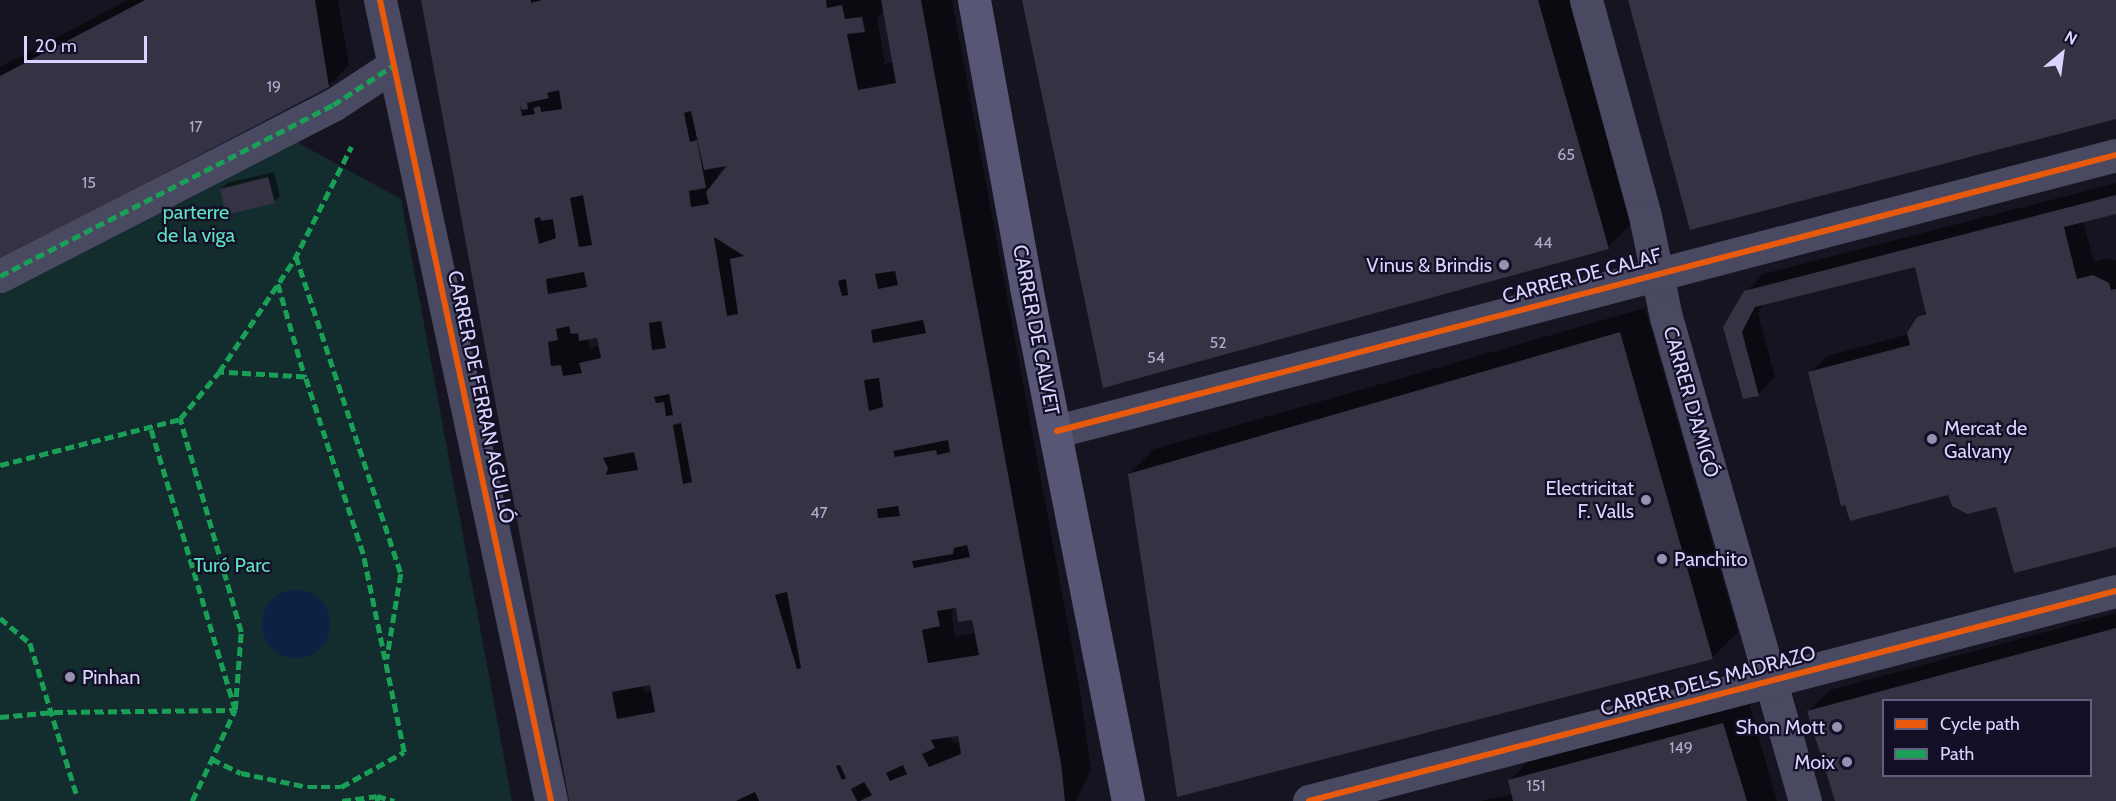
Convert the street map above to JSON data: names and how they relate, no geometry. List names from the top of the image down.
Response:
{
  "streets": {
    "street": [
      "CARRER DE CALAF",
      "CARRER DE CALVET",
      "CARRER DE FERRAN AGULLÓ",
      "CARRER D'AMIGÓ",
      "CARRER DELS MADRAZO"
    ]
  },
  "crossings": [
    ["CARRER DE CALAF", "CARRER DE CALVET"],
    ["CARRER DE CALAF", "CARRER D'AMIGÓ"],
    ["CARRER D'AMIGÓ", "CARRER DELS MADRAZO"]
  ],
  "parks": ["parterre de la viga", "Turó Parc"],
  "places": [
    "Vinus & Brindis",
    "Mercat de Galvany",
    "Electricitat F. Valls",
    "Panchito",
    "Pinhan",
    "Shon Mott",
    "Moix"
  ],
  "house_numbers": [
    "19",
    "17",
    "65",
    "15",
    "44",
    "52",
    "54",
    "47",
    "149",
    "151"
  ],
  "legend": ["Cycle path", "Path"],
  "scale_bar": "20 m",
  "north": "top right"
}
